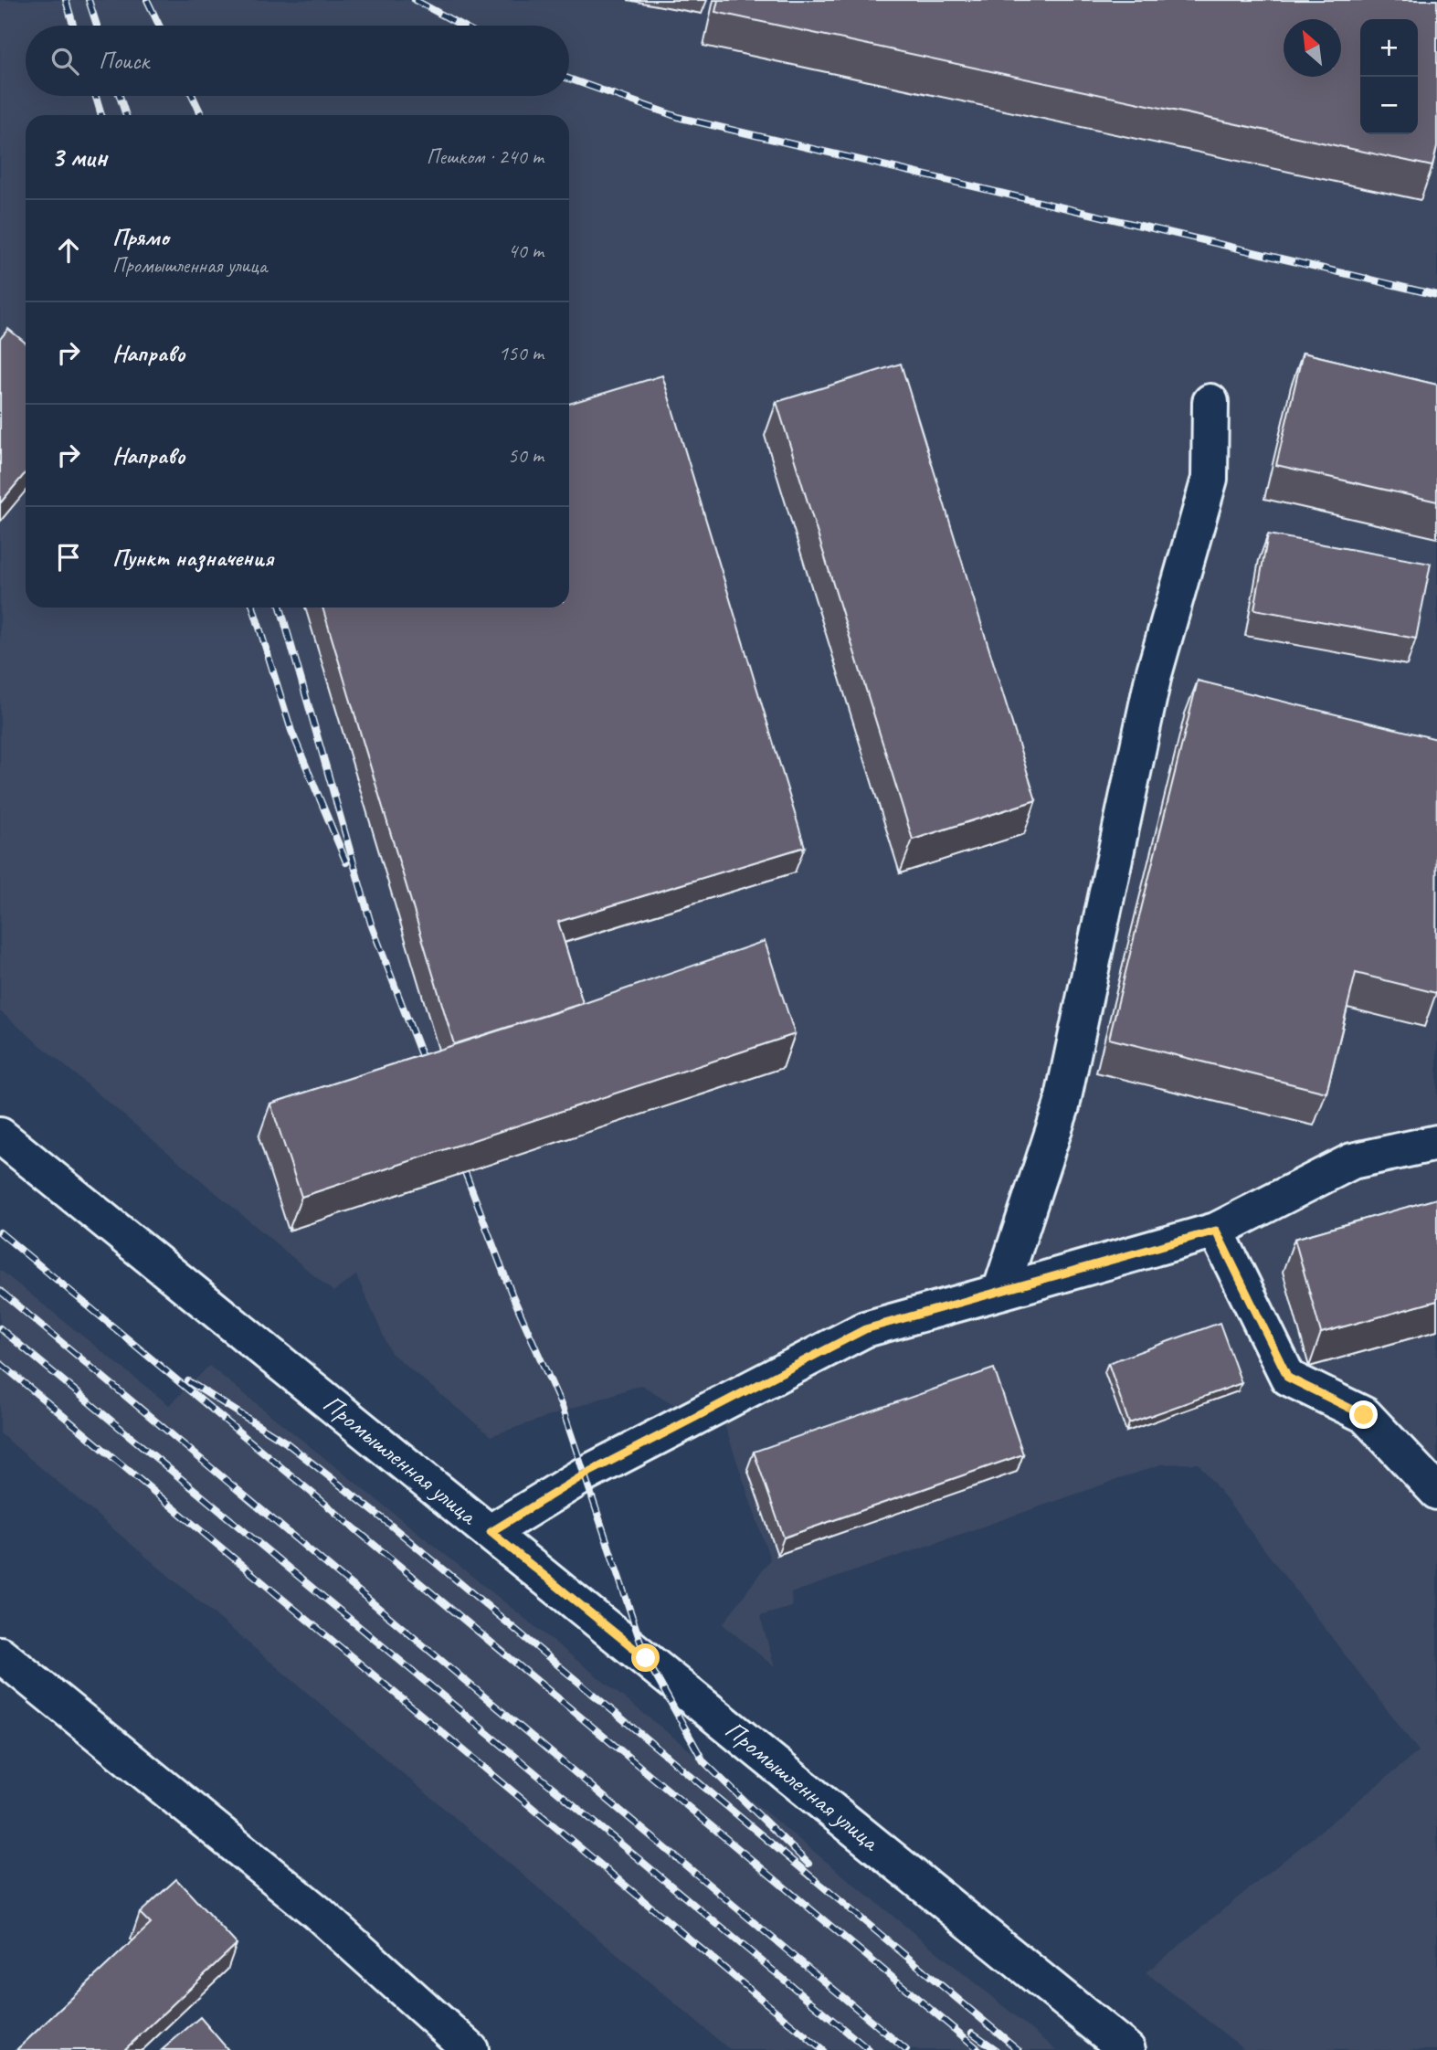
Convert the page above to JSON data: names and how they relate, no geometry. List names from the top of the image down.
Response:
{
  "streets": {
    "street": ["Промышленная улица"]
  },
  "north": "top left",
  "page": {
    "map_buttons": ["+", "−"],
    "search": "Поиск",
    "heading": ["3 мин", "Пешком · 240 m"],
    "list": [
      ["Прямо", "Промышленная улица", "40 m"],
      ["Направо", "150 m"],
      ["Направо", "50 m"],
      "Пункт назначения"
    ]
  }
}
